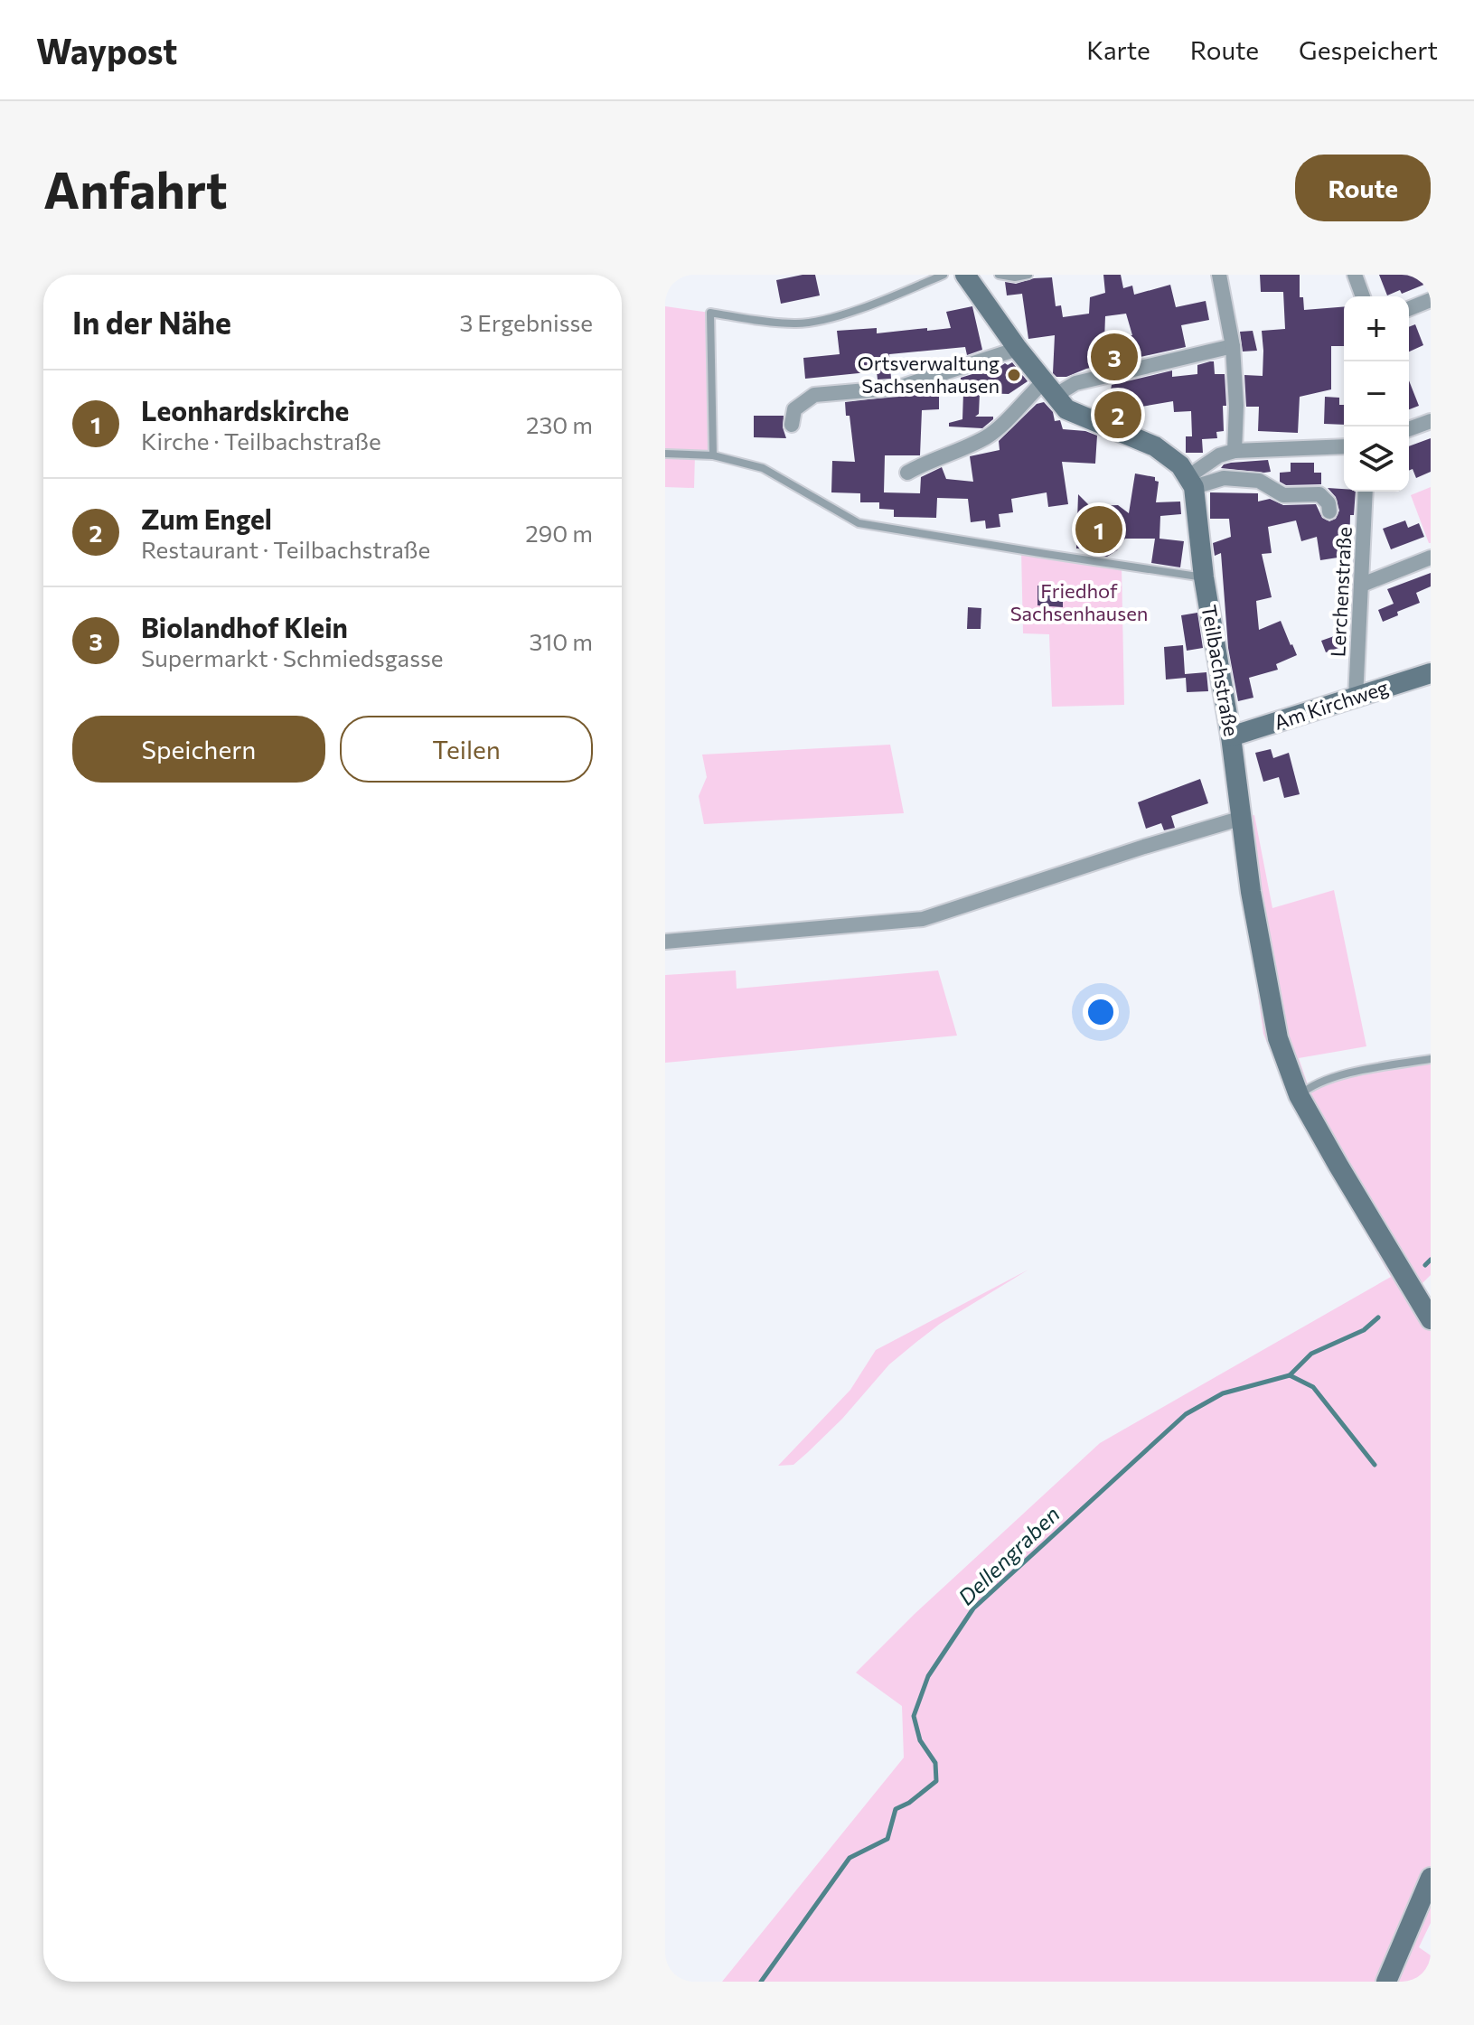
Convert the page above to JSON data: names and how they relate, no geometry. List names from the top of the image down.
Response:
{
  "streets": {
    "street": ["Lerchenstraße", "Teilbachstraße", "Am Kirchweg"]
  },
  "crossings": [
    ["Lerchenstraße", "Am Kirchweg"],
    ["Teilbachstraße", "Am Kirchweg"]
  ],
  "water": ["Dellengraben"],
  "parks": ["Friedhof Sachsenhausen"],
  "places": ["Ortsverwaltung Sachsenhausen"],
  "page": {
    "header": "Waypost",
    "nav": ["Karte", "Route", "Gespeichert"],
    "buttons": [
      "Route",
      ["Speichern", "Teilen"]
    ],
    "title": "Anfahrt",
    "heading": ["In der Nähe", "3 Ergebnisse"],
    "map_buttons": ["+", "−"],
    "pins": ["3", "2", "1"],
    "list": [
      {
        "mark": "1",
        "name": "Leonhardskirche",
        "note": "Kirche · Teilbachstraße",
        "value": "230 m"
      },
      {
        "mark": "2",
        "name": "Zum Engel",
        "note": "Restaurant · Teilbachstraße",
        "value": "290 m"
      },
      {
        "mark": "3",
        "name": "Biolandhof Klein",
        "note": "Supermarkt · Schmiedsgasse",
        "value": "310 m"
      }
    ]
  }
}
